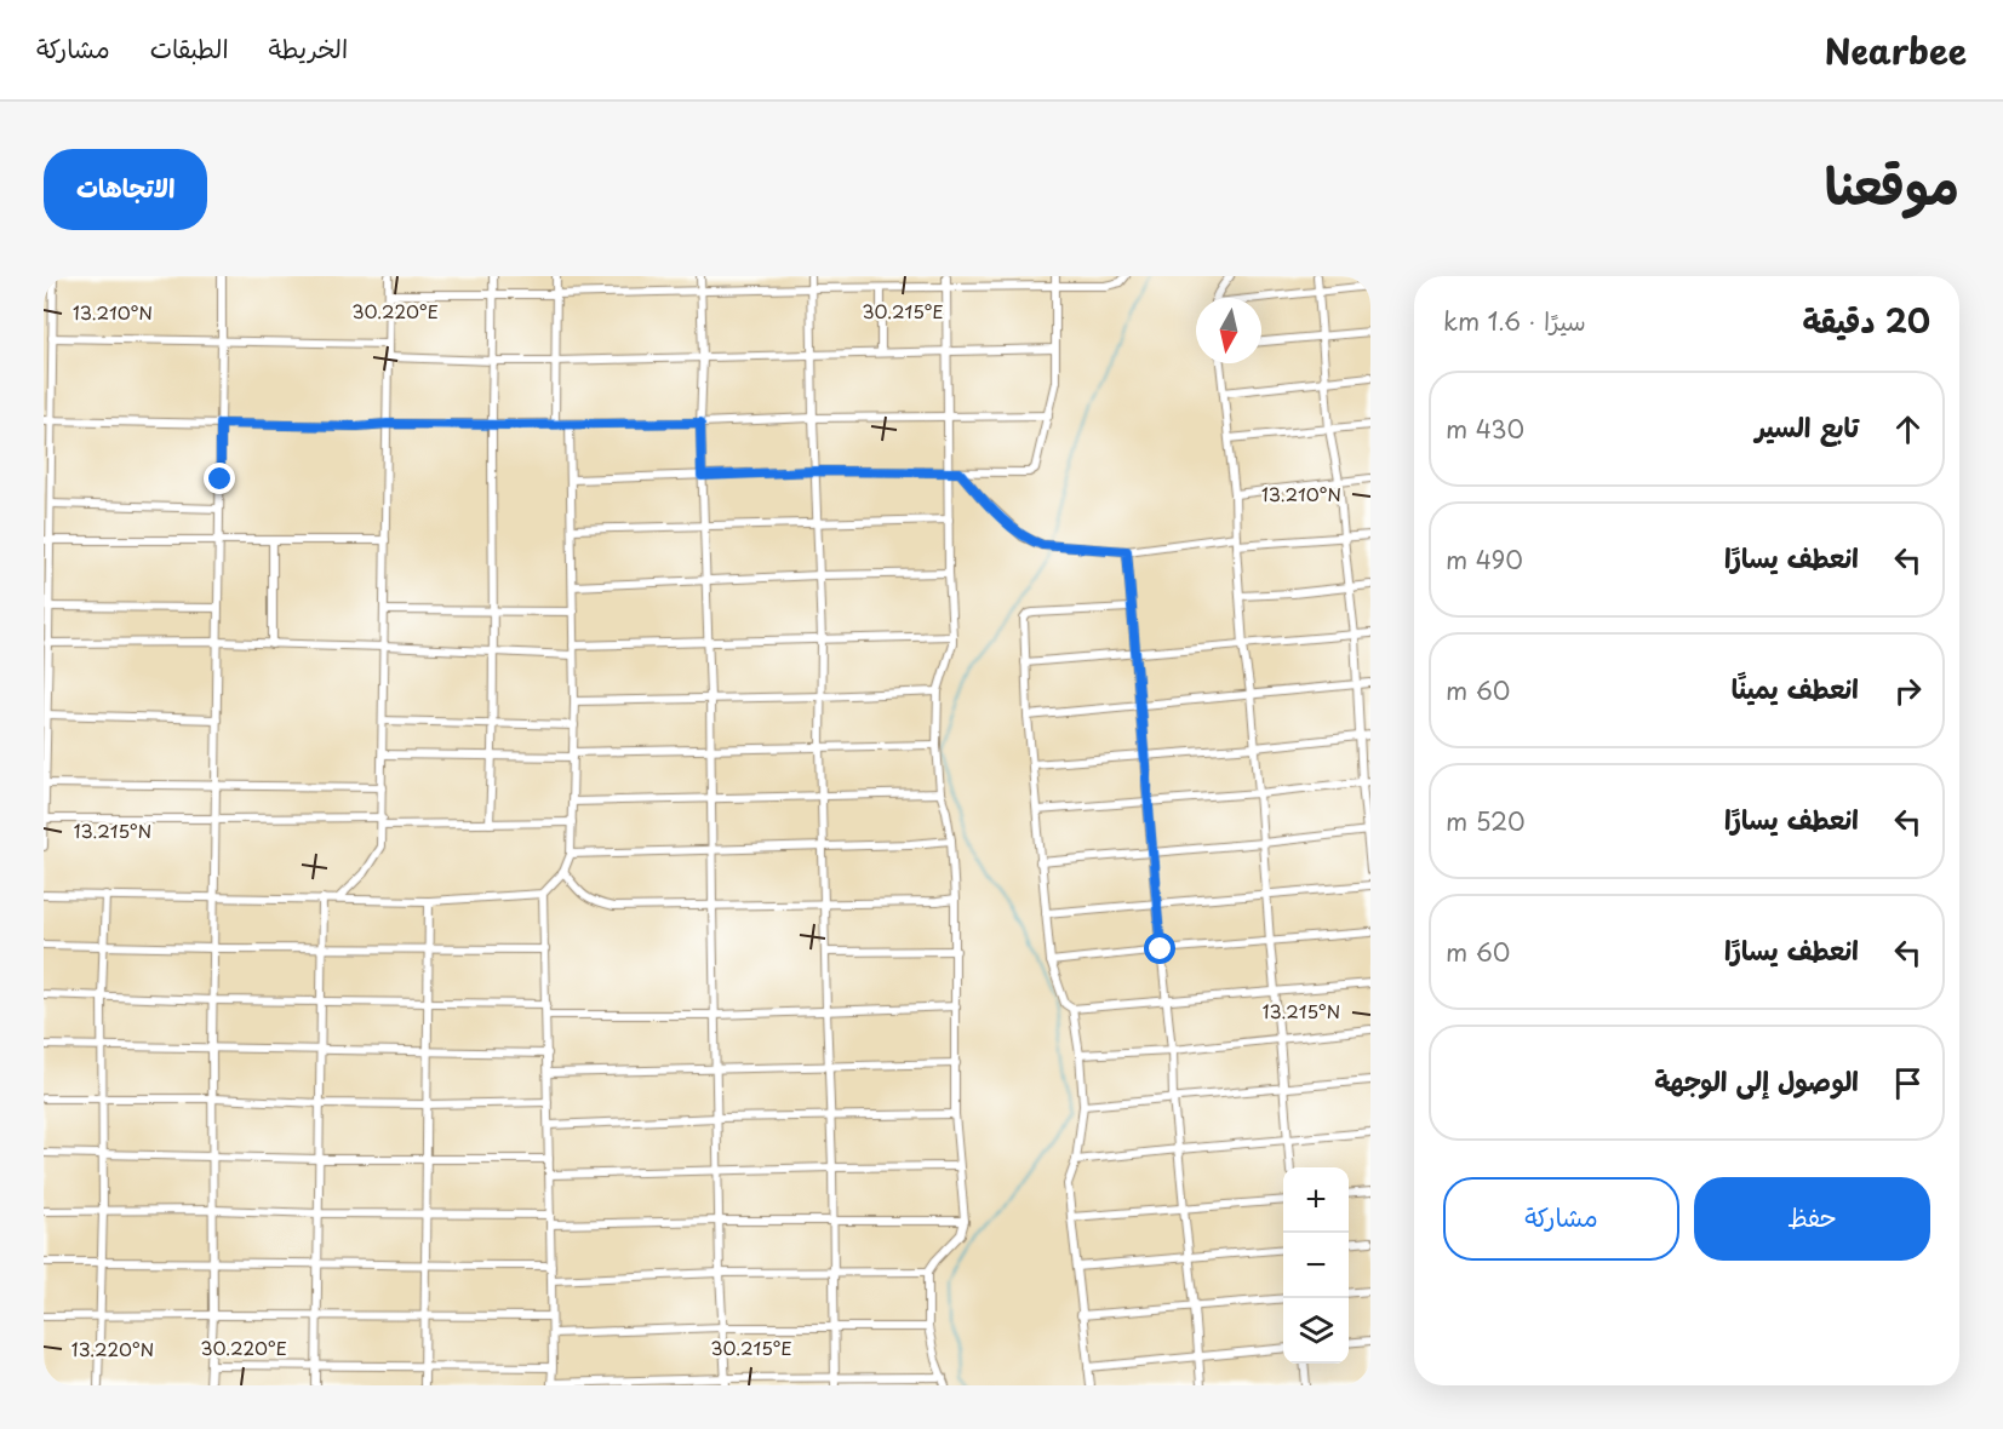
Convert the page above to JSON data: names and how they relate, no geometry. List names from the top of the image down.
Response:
{
  "north": "bottom",
  "page": {
    "header": "Nearbee",
    "nav": ["الخريطة", "الطبقات", "مشاركة"],
    "title": "موقعنا",
    "buttons": [
      "الاتجاهات",
      ["حفظ", "مشاركة"]
    ],
    "heading": ["20 دقيقة", "سيرًا · 1.6 km"],
    "list": [
      ["تابع السير", "430 m"],
      ["انعطف يسارًا", "490 m"],
      ["انعطف يمينًا", "60 m"],
      ["انعطف يسارًا", "520 m"],
      ["انعطف يسارًا", "60 m"],
      "الوصول إلى الوجهة"
    ],
    "map_buttons": ["+", "−"]
  },
  "coordinates": [
    "30.220°E",
    "30.215°E",
    "13.210°N",
    "13.215°N",
    "13.220°N"
  ]
}
